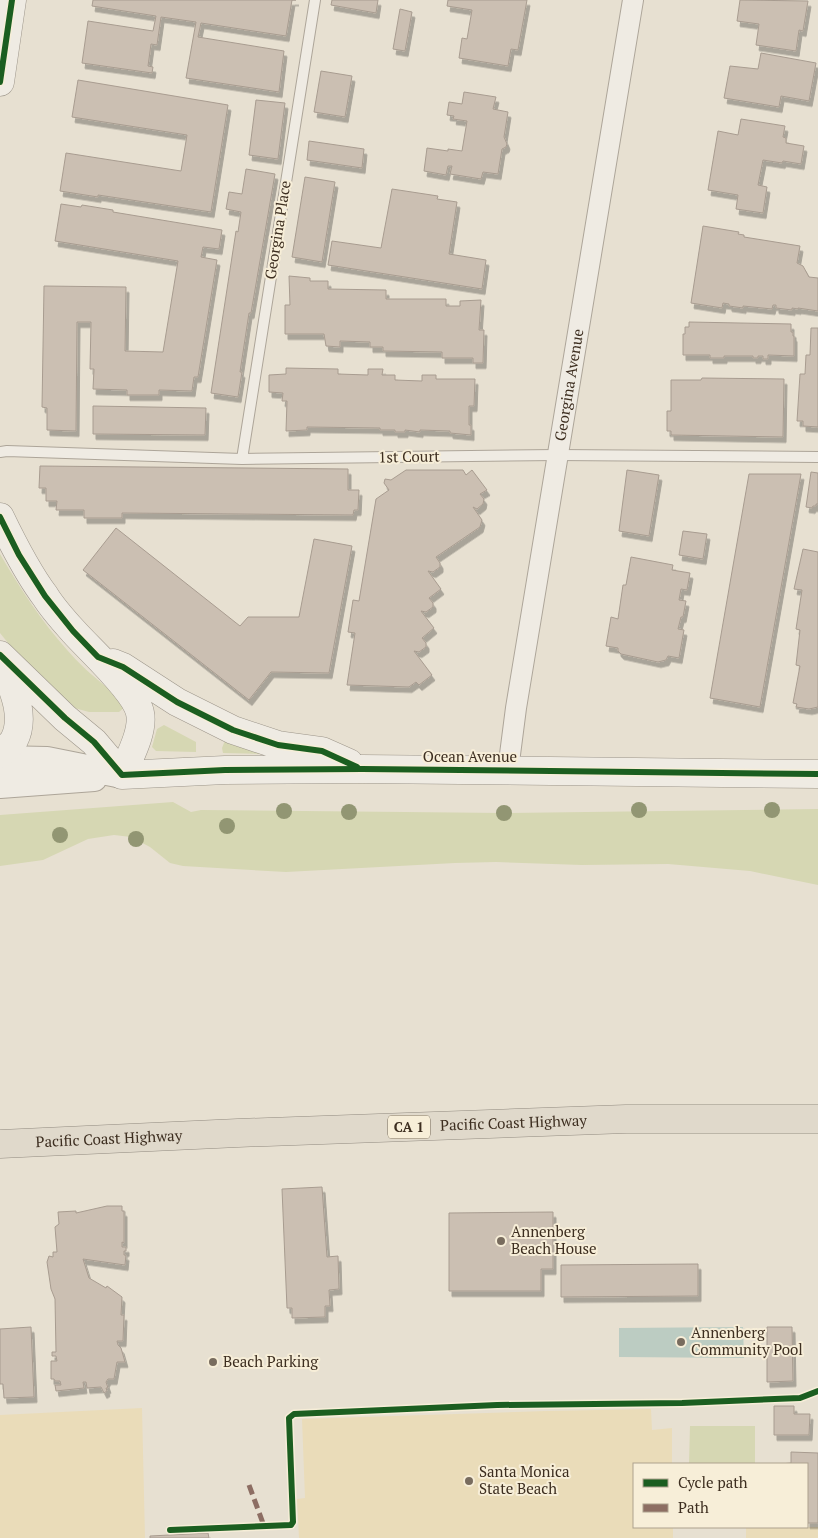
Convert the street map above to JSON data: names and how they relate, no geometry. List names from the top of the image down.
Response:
{
  "streets": {
    "highway": ["Pacific Coast Highway", "CA 1"],
    "main road": ["Ocean Avenue"],
    "street": ["Georgina Avenue"],
    "lane": ["Georgina Place", "1st Court"]
  },
  "crossings": [
    ["Georgina Place", "1st Court"],
    ["Georgina Avenue", "1st Court"],
    ["Georgina Avenue", "Ocean Avenue"]
  ],
  "places": [
    "Annenberg Beach House",
    "Annenberg Community Pool",
    "Beach Parking",
    "Santa Monica State Beach"
  ],
  "legend": ["Cycle path", "Path"]
}
